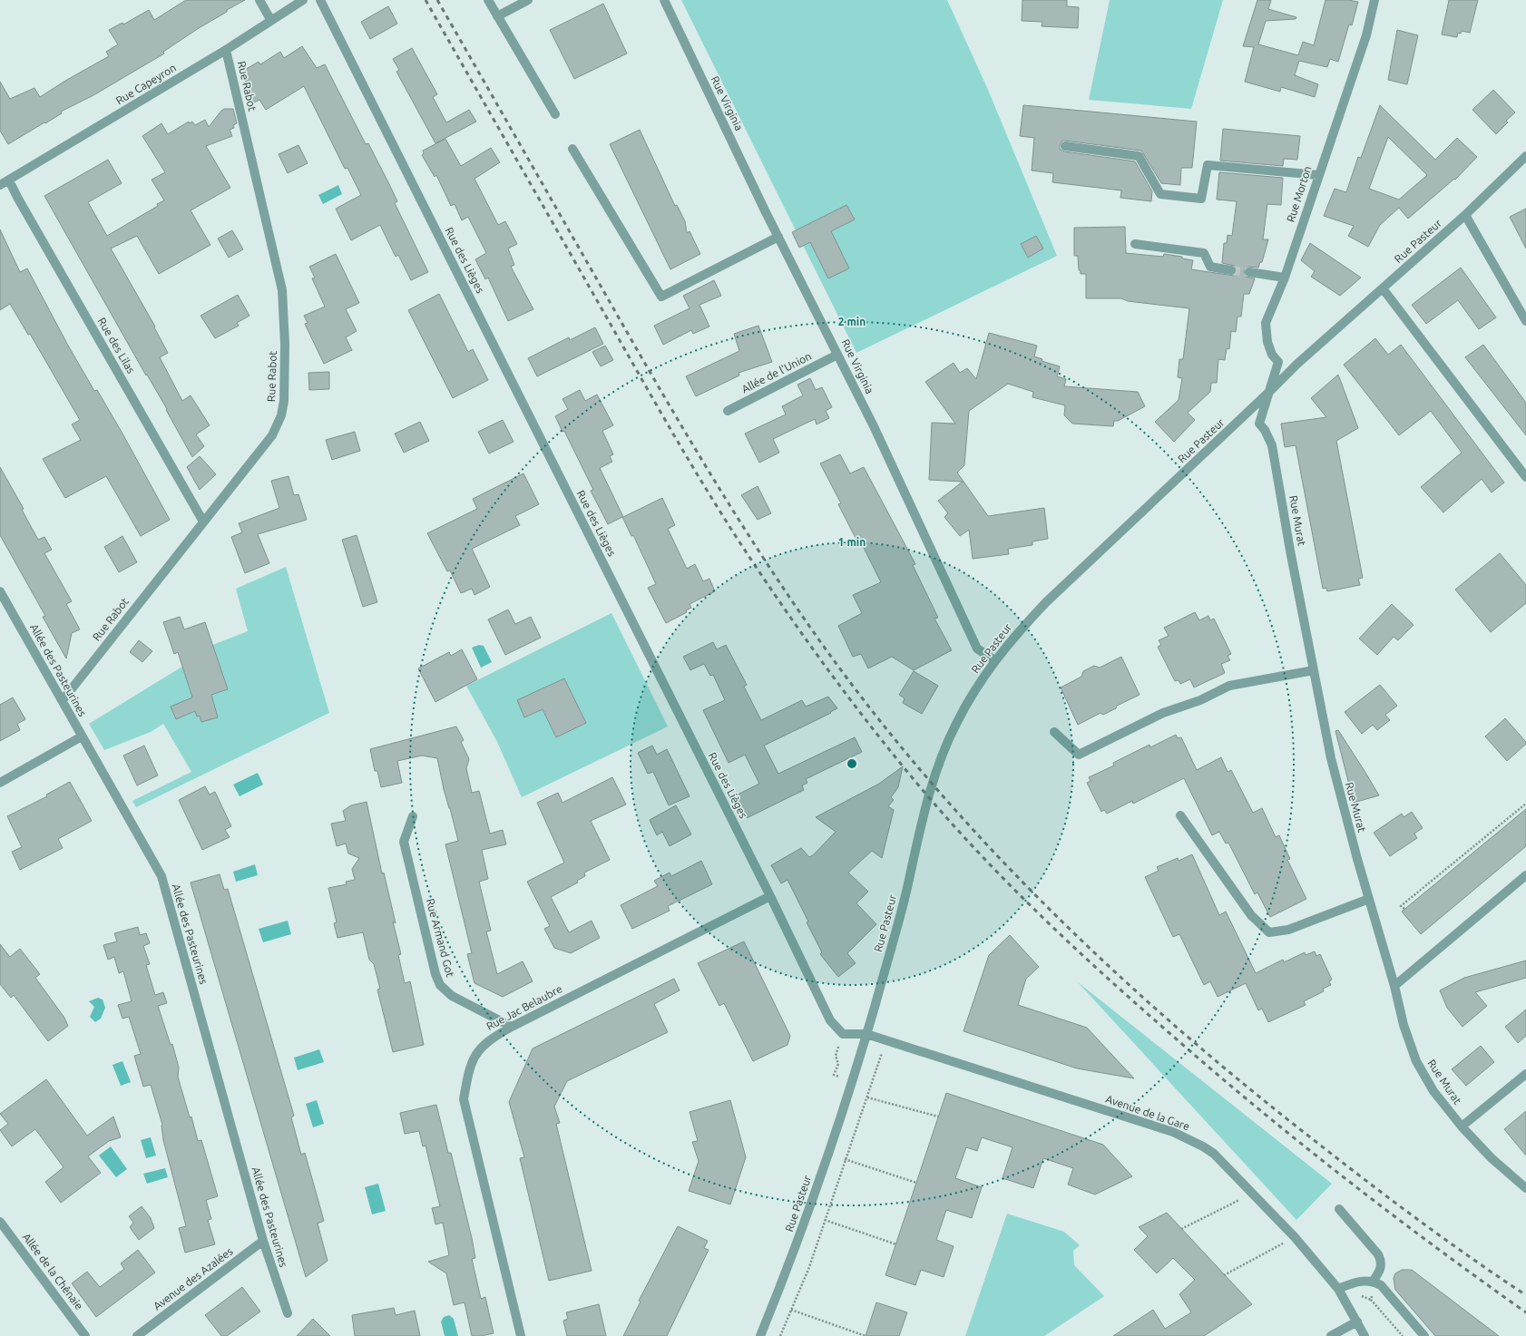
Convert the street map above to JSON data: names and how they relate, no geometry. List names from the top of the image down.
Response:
{
  "streets": {
    "street": [
      "Rue Capeyron",
      "Rue Rabot",
      "Rue Virginia",
      "Rue Morton",
      "Rue Pasteur",
      "Rue des Lièges",
      "Rue des Lilas",
      "Allée de l'Union",
      "Rue Murat",
      "Allée des Pasteurines",
      "Rue Armand Got",
      "Rue Jac Belaubre",
      "Avenue de la Gare",
      "Allée de la Chênaie",
      "Avenue des Azalées"
    ]
  },
  "crossings": [
    ["Rue Capeyron", "Rue Rabot"],
    ["Rue Capeyron", "Rue des Lilas"],
    ["Rue Rabot", "Rue des Lilas"],
    ["Rue Rabot", "Allée des Pasteurines"],
    ["Rue Virginia", "Rue Pasteur"],
    ["Rue Virginia", "Allée de l'Union"],
    ["Rue Morton", "Rue Pasteur"],
    ["Rue Morton", "Rue Murat"],
    ["Rue Pasteur", "Rue des Lièges"],
    ["Rue Pasteur", "Rue Murat"],
    ["Rue Pasteur", "Avenue de la Gare"],
    ["Rue des Lièges", "Rue Jac Belaubre"],
    ["Rue des Lièges", "Avenue de la Gare"],
    ["Allée des Pasteurines", "Avenue des Azalées"],
    ["Rue Armand Got", "Rue Jac Belaubre"]
  ],
  "rings": ["2 min", "1 min"]
}
